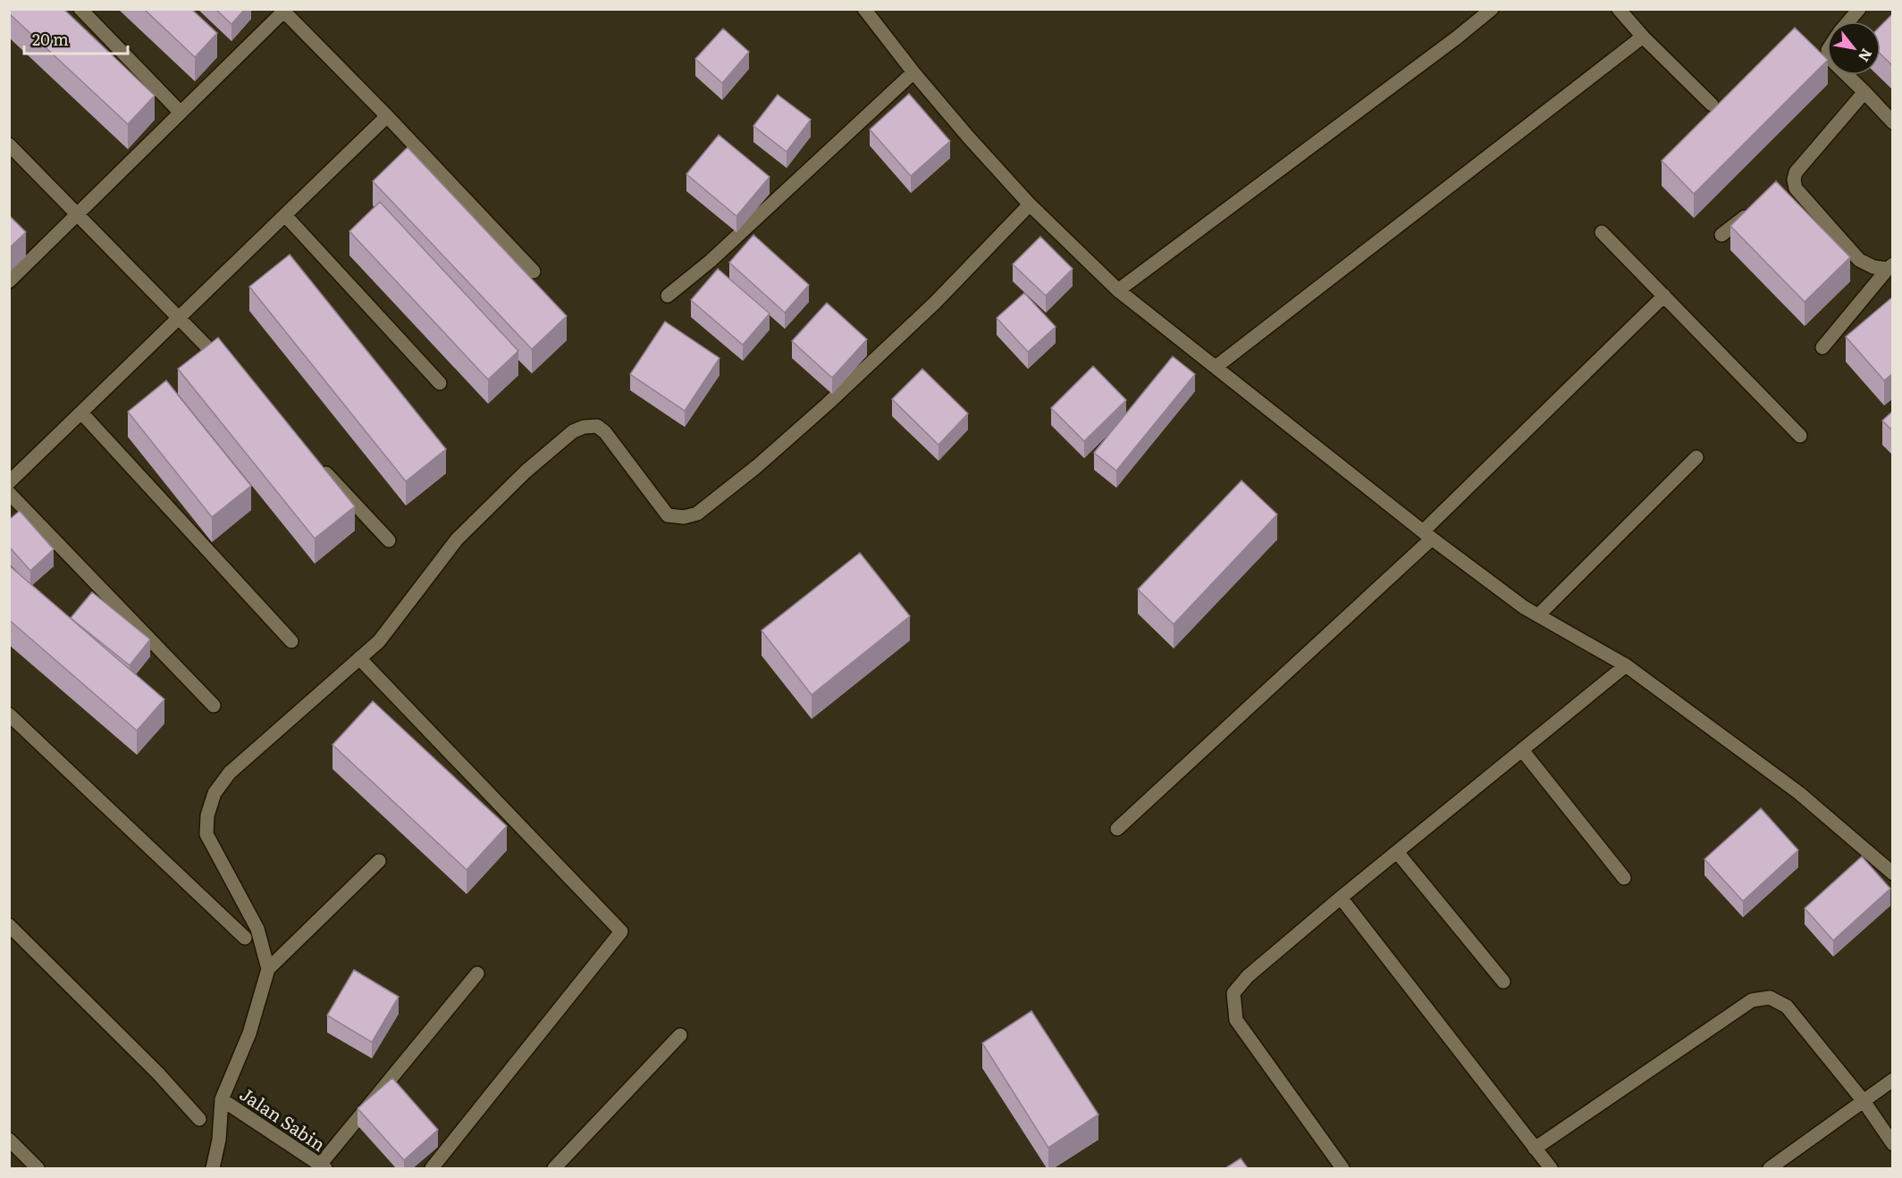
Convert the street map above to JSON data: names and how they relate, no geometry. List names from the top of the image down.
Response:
{
  "streets": {
    "street": ["Jalan Sabin"]
  },
  "scale_bar": "20 m",
  "north": "bottom right"
}
